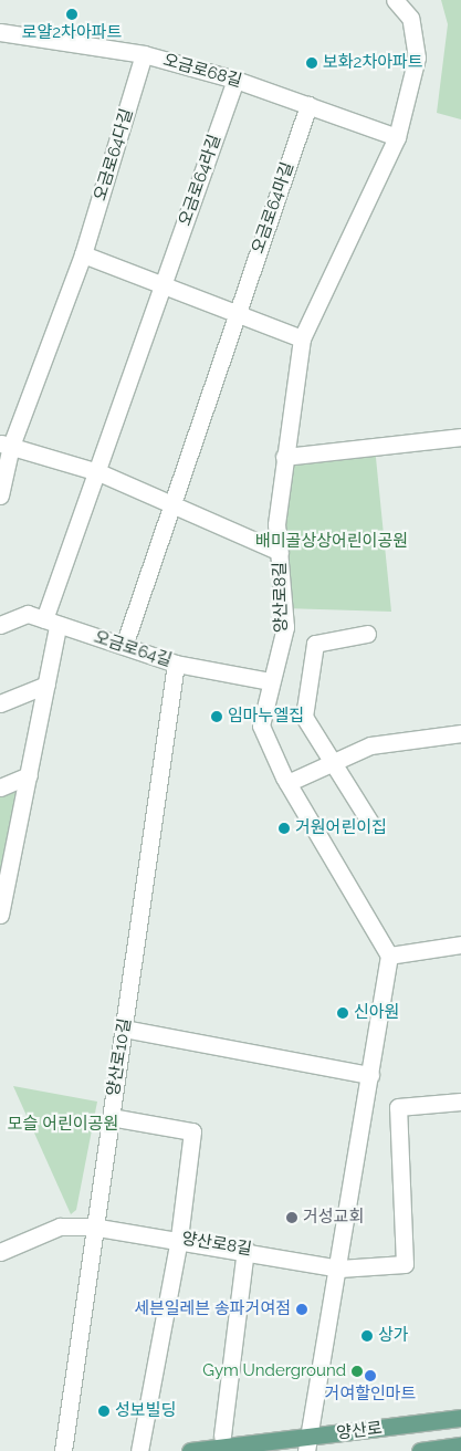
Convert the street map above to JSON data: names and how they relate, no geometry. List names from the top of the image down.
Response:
{
  "streets": {
    "main road": ["양산로"],
    "street": [
      "오금로68길",
      "오금로64다길",
      "오금로64라길",
      "오금로64마길",
      "양산로8길",
      "오금로64길",
      "양산로10길"
    ]
  },
  "crossings": [
    ["오금로68길", "오금로64다길"],
    ["오금로68길", "오금로64라길"],
    ["오금로68길", "오금로64마길"],
    ["오금로68길", "양산로8길"],
    ["오금로64라길", "오금로64길"],
    ["오금로64마길", "오금로64길"],
    ["양산로8길", "오금로64길"],
    ["양산로8길", "양산로10길"],
    ["오금로64길", "양산로10길"]
  ],
  "parks": ["배미골상상어린이공원", "모슬 어린이공원"],
  "places": [
    "로얄2차아파트",
    "보화2차아파트",
    "임마누엘집",
    "거원어린이집",
    "신아원",
    "거성교회",
    "세븐일레븐 송파거여점",
    "상가",
    "Gym Underground",
    "거여할인마트",
    "성보빌딩"
  ]
}
